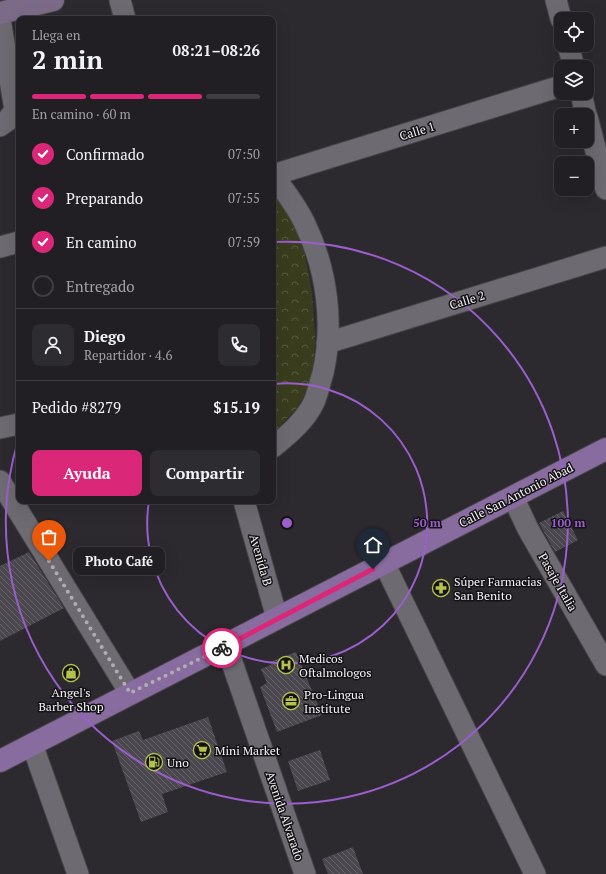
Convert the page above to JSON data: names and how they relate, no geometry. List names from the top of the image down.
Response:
{
  "streets": {
    "main road": ["Calle San Antonio Abad"],
    "street": [
      "Calle 1",
      "Calle 2",
      "Avenida B",
      "Pasaje Italia",
      "Avenida Alvarado"
    ]
  },
  "crossings": [
    ["Calle San Antonio Abad", "Avenida B"],
    ["Calle San Antonio Abad", "Pasaje Italia"],
    ["Calle San Antonio Abad", "Avenida Alvarado"]
  ],
  "places": {
    "other": ["Photo Café"],
    "pharmacy": ["Súper Farmacias San Benito"],
    "hospital": ["Medicos Oftalmologos"],
    "shop": ["Angel's Barber Shop"],
    "office": ["Pro-Lingua Institute"],
    "supermarket": ["Mini Market"],
    "fuel station": ["Uno"]
  },
  "page": {
    "map_buttons": ["+", "−"],
    "heading": ["2 min", "Llega en", "08:21–08:26"],
    "panel": [
      "Diego",
      "Repartidor · 4.6",
      "Pedido #8279",
      "$15.19"
    ],
    "bar": "En camino · 60 m",
    "list": [
      ["Confirmado", "07:50"],
      ["Preparando", "07:55"],
      ["En camino", "07:59"],
      "Entregado"
    ],
    "buttons": ["Ayuda", "Compartir"],
    "bubble": "Photo Café"
  },
  "rings": ["50 m", "100 m"]
}
